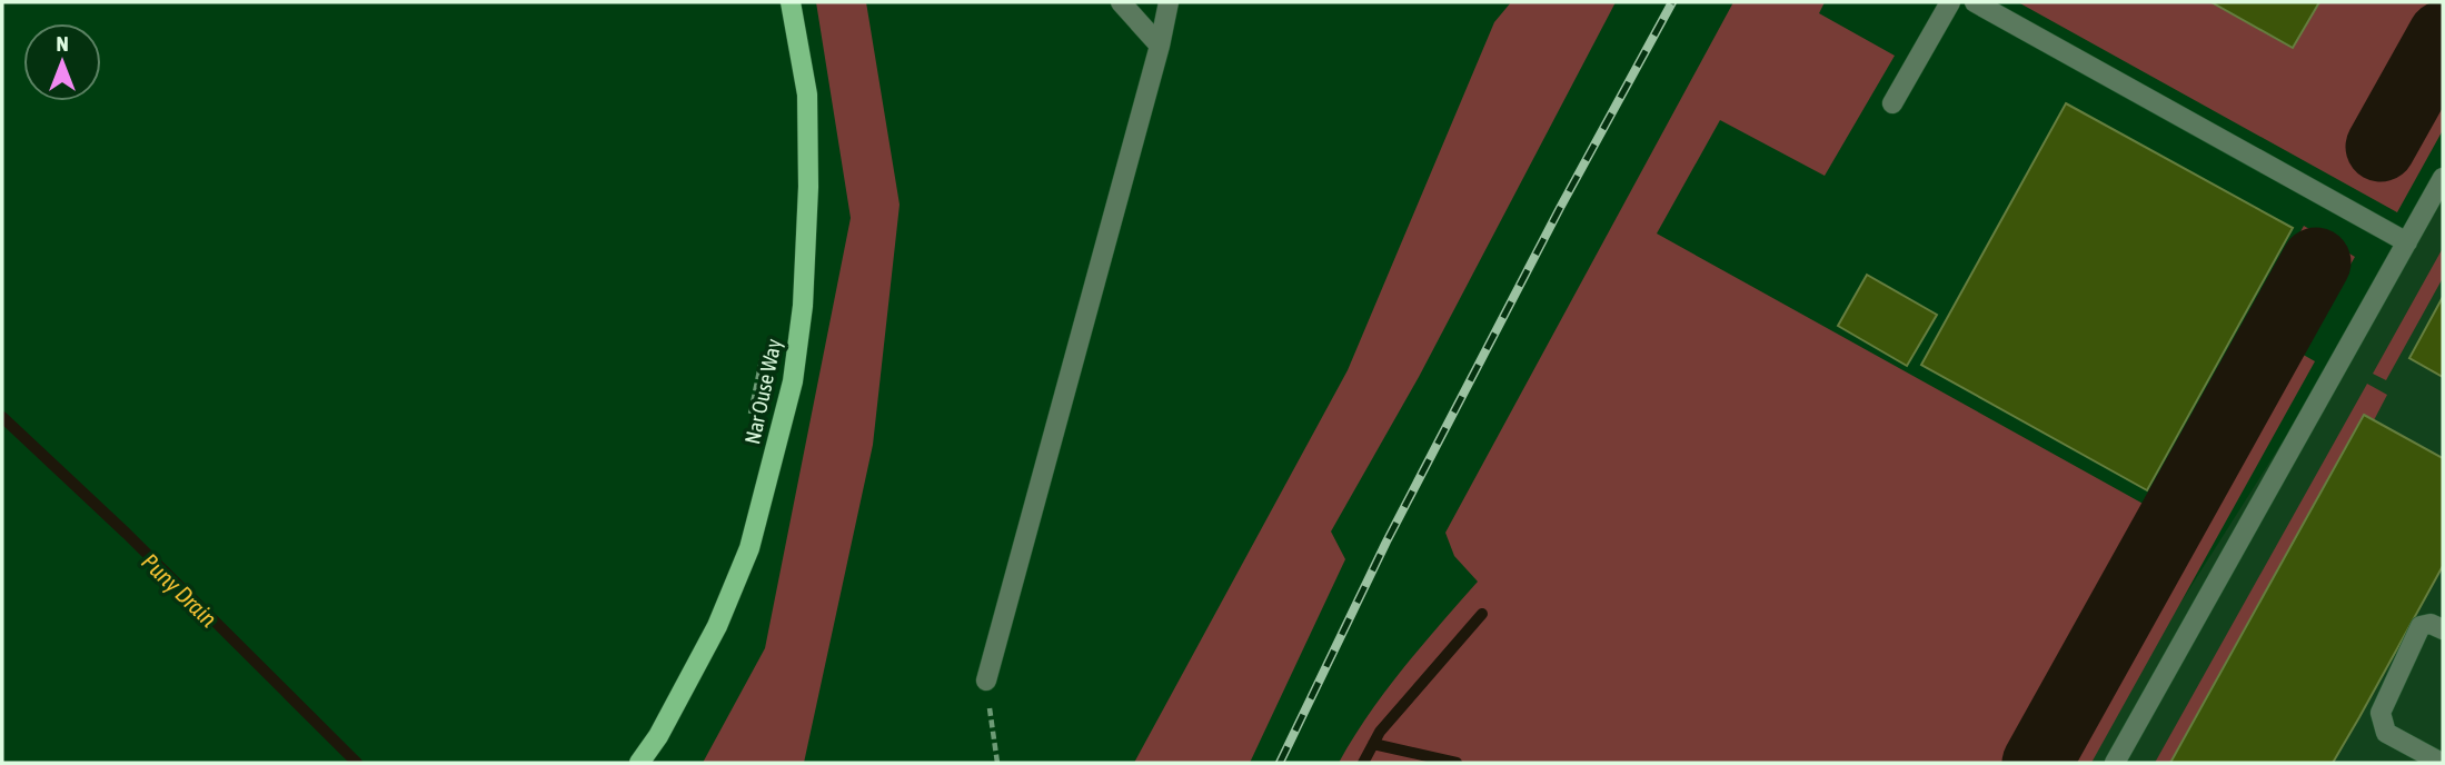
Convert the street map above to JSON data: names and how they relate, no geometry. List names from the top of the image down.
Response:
{
  "streets": {
    "main road": ["Nar Ouse Way"]
  },
  "water": ["Puny Drain"],
  "north": "top"
}
